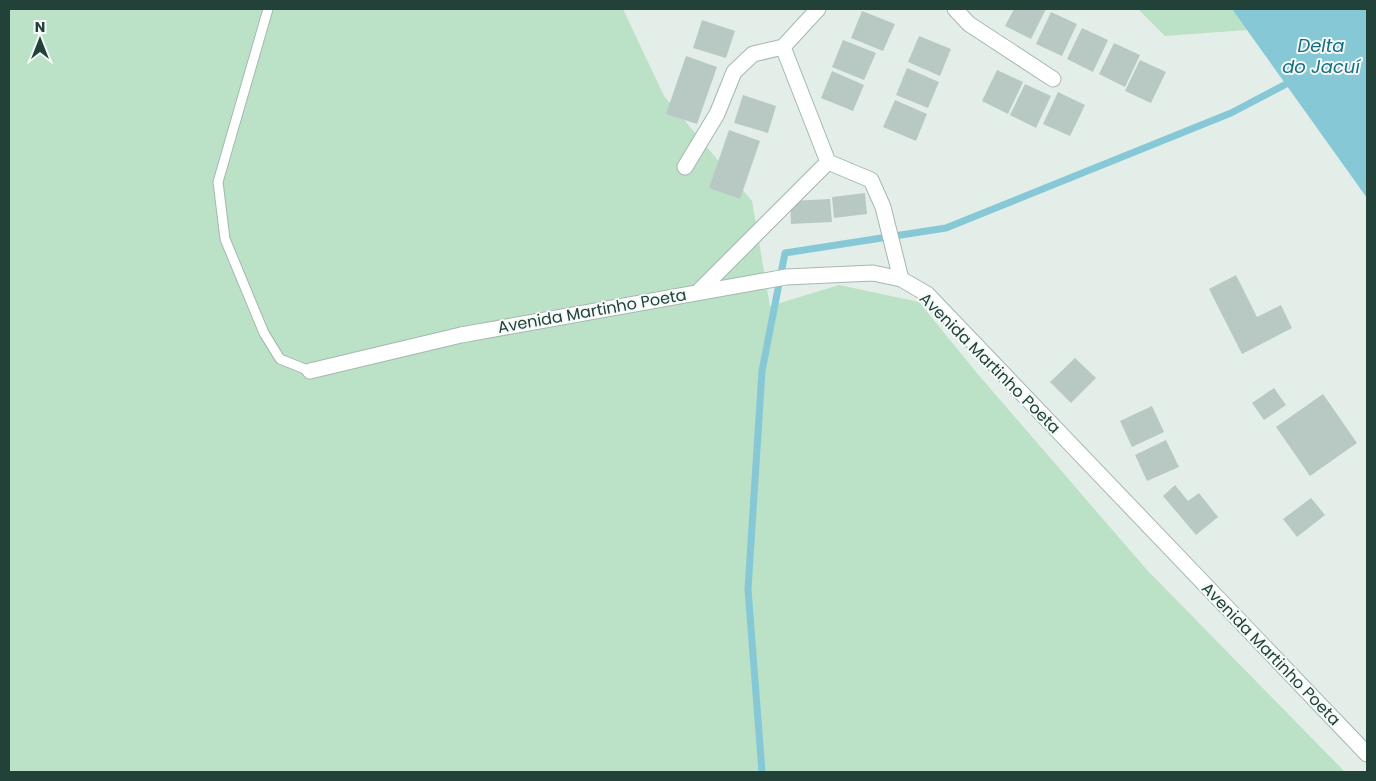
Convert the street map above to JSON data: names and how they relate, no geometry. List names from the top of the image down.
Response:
{
  "streets": {
    "street": ["Avenida Martinho Poeta"]
  },
  "water": ["Delta do Jacuí"],
  "north": "top"
}
